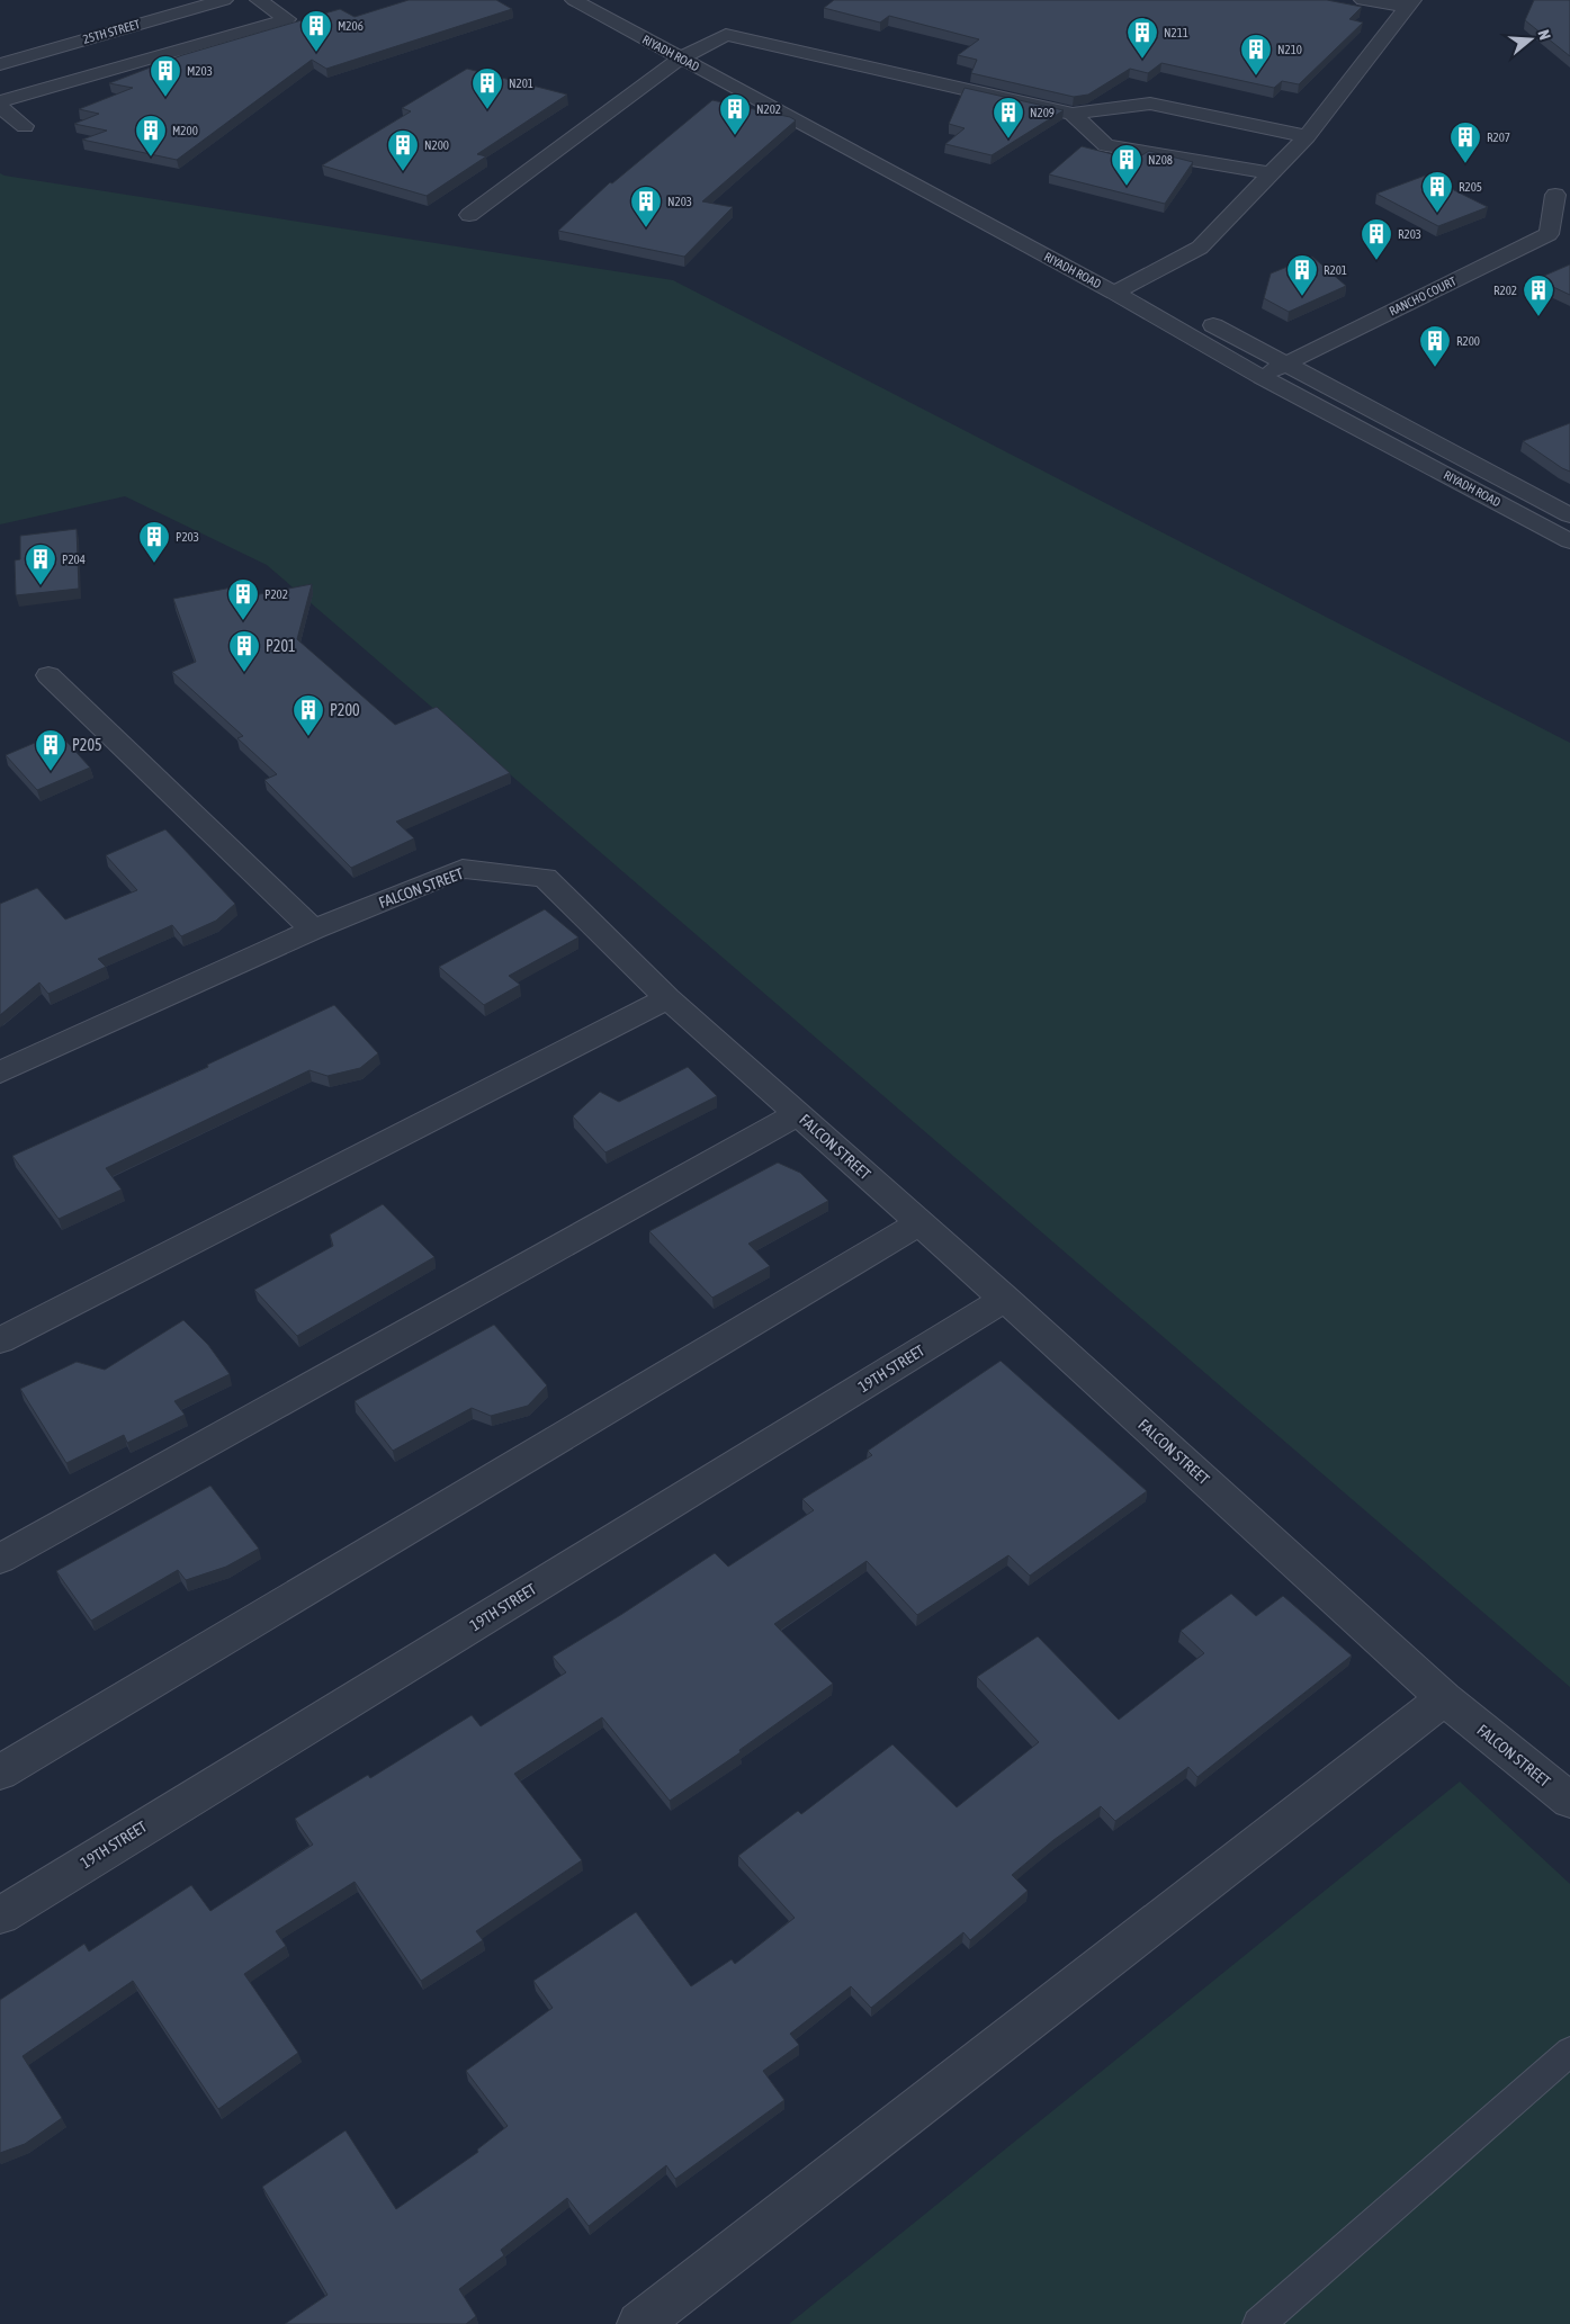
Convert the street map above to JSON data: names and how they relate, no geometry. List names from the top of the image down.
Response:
{
  "streets": {
    "street": [
      "25TH STREET",
      "RIYADH ROAD",
      "RANCHO COURT",
      "FALCON STREET",
      "19TH STREET"
    ]
  },
  "crossings": [
    ["RIYADH ROAD", "RANCHO COURT"],
    ["FALCON STREET", "19TH STREET"]
  ],
  "places": {
    "building": [
      "M206",
      "N211",
      "N210",
      "M203",
      "N201",
      "N202",
      "N209",
      "M200",
      "R207",
      "N200",
      "N208",
      "R205",
      "N203",
      "R203",
      "R201",
      "R202",
      "R200",
      "P203",
      "P204",
      "P202",
      "P201",
      "P200",
      "P205"
    ]
  },
  "north": "right"
}
